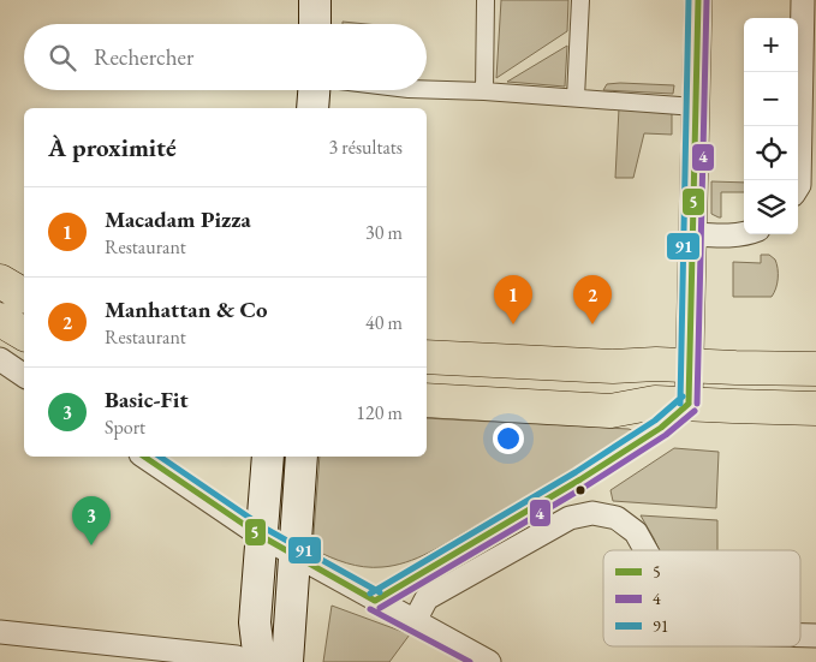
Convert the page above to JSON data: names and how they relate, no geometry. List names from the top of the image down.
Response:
{
  "lines": ["transit line 5", "transit line 4", "transit line 91"],
  "legend": ["5", "4", "91"],
  "page": {
    "map_buttons": ["+", "−"],
    "search": "Rechercher",
    "heading": ["À proximité", "3 résultats"],
    "list": [
      {
        "mark": "1",
        "name": "Macadam Pizza",
        "note": "Restaurant",
        "value": "30 m"
      },
      {
        "mark": "2",
        "name": "Manhattan & Co",
        "note": "Restaurant",
        "value": "40 m"
      },
      {
        "mark": "3",
        "name": "Basic-Fit",
        "note": "Sport",
        "value": "120 m"
      }
    ],
    "pins": ["1", "2", "3"]
  }
}
